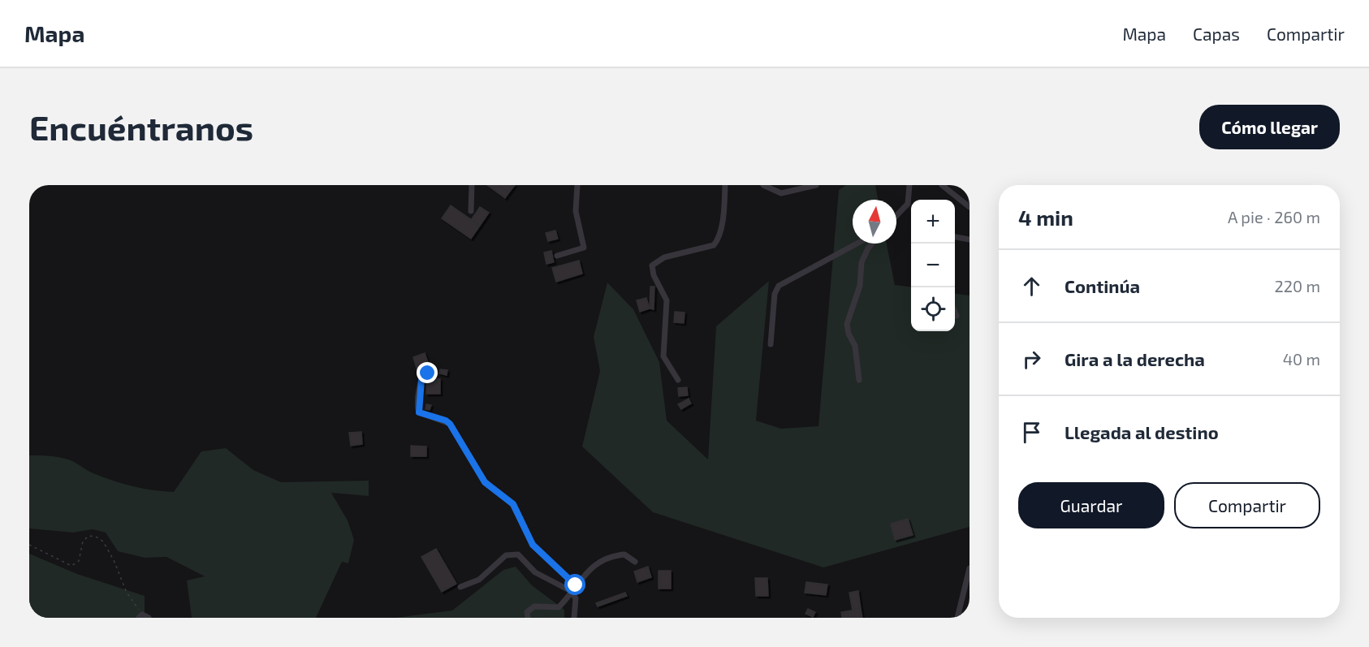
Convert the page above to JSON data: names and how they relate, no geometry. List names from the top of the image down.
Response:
{
  "north": "top",
  "page": {
    "header": "Mapa",
    "nav": ["Mapa", "Capas", "Compartir"],
    "buttons": [
      "Cómo llegar",
      ["Guardar", "Compartir"]
    ],
    "title": "Encuéntranos",
    "heading": ["4 min", "A pie · 260 m"],
    "map_buttons": ["+", "−"],
    "list": [
      ["Continúa", "220 m"],
      ["Gira a la derecha", "40 m"],
      "Llegada al destino"
    ]
  }
}
